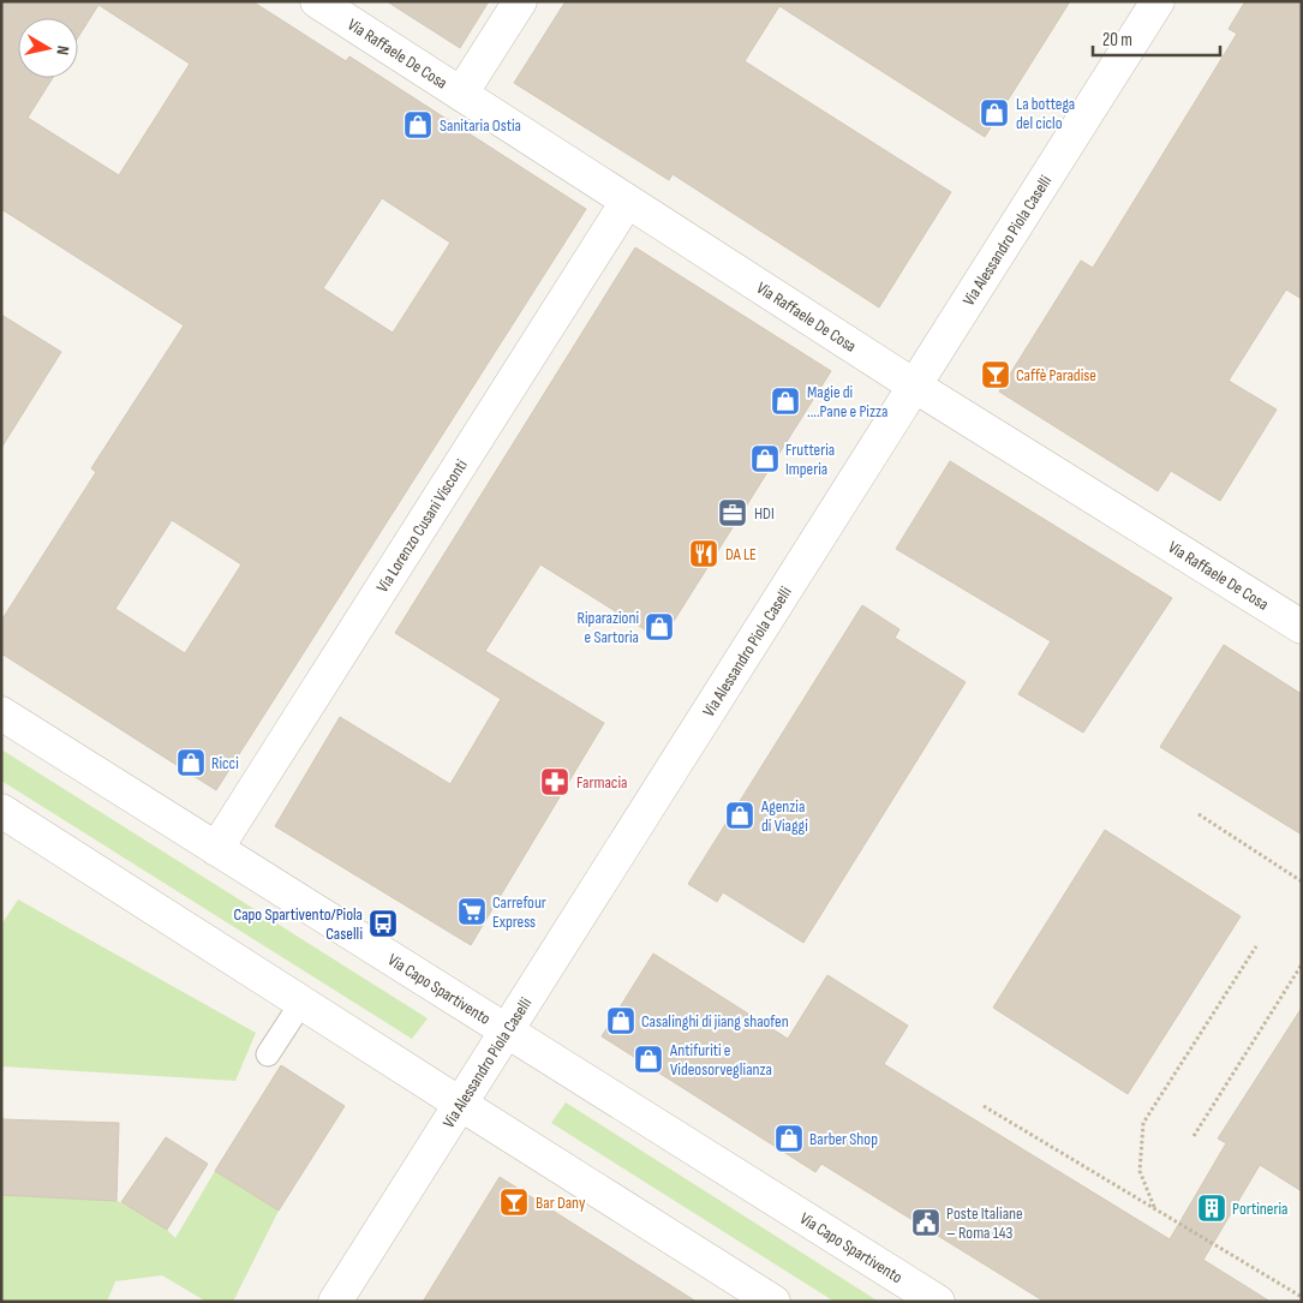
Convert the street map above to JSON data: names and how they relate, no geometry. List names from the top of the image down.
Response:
{
  "streets": {
    "street": [
      "Via Raffaele De Cosa",
      "Via Alessandro Piola Caselli",
      "Via Lorenzo Cusani Visconti",
      "Via Capo Spartivento"
    ]
  },
  "crossings": [
    ["Via Raffaele De Cosa", "Via Alessandro Piola Caselli"],
    ["Via Raffaele De Cosa", "Via Lorenzo Cusani Visconti"],
    ["Via Alessandro Piola Caselli", "Via Capo Spartivento"],
    ["Via Lorenzo Cusani Visconti", "Via Capo Spartivento"]
  ],
  "places": {
    "shop": [
      "La bottega del ciclo",
      "Sanitaria Ostia",
      "Magie di ....Pane e Pizza",
      "Frutteria Imperia",
      "Riparazioni e Sartoria",
      "Ricci",
      "Agenzia di Viaggi",
      "Casalinghi di jiang shaofen",
      "Antifuriti e Videosorveglianza",
      "Barber Shop"
    ],
    "bar": ["Caffè Paradise", "Bar Dany"],
    "office": ["HDI"],
    "restaurant": ["DA LE"],
    "pharmacy": ["Farmacia"],
    "supermarket": ["Carrefour Express"],
    "bus stop": ["Capo Spartivento/Piola Caselli"],
    "building": ["Portineria"],
    "public building": ["Poste Italiane – Roma 143"]
  },
  "scale_bar": "20 m",
  "north": "right"
}
